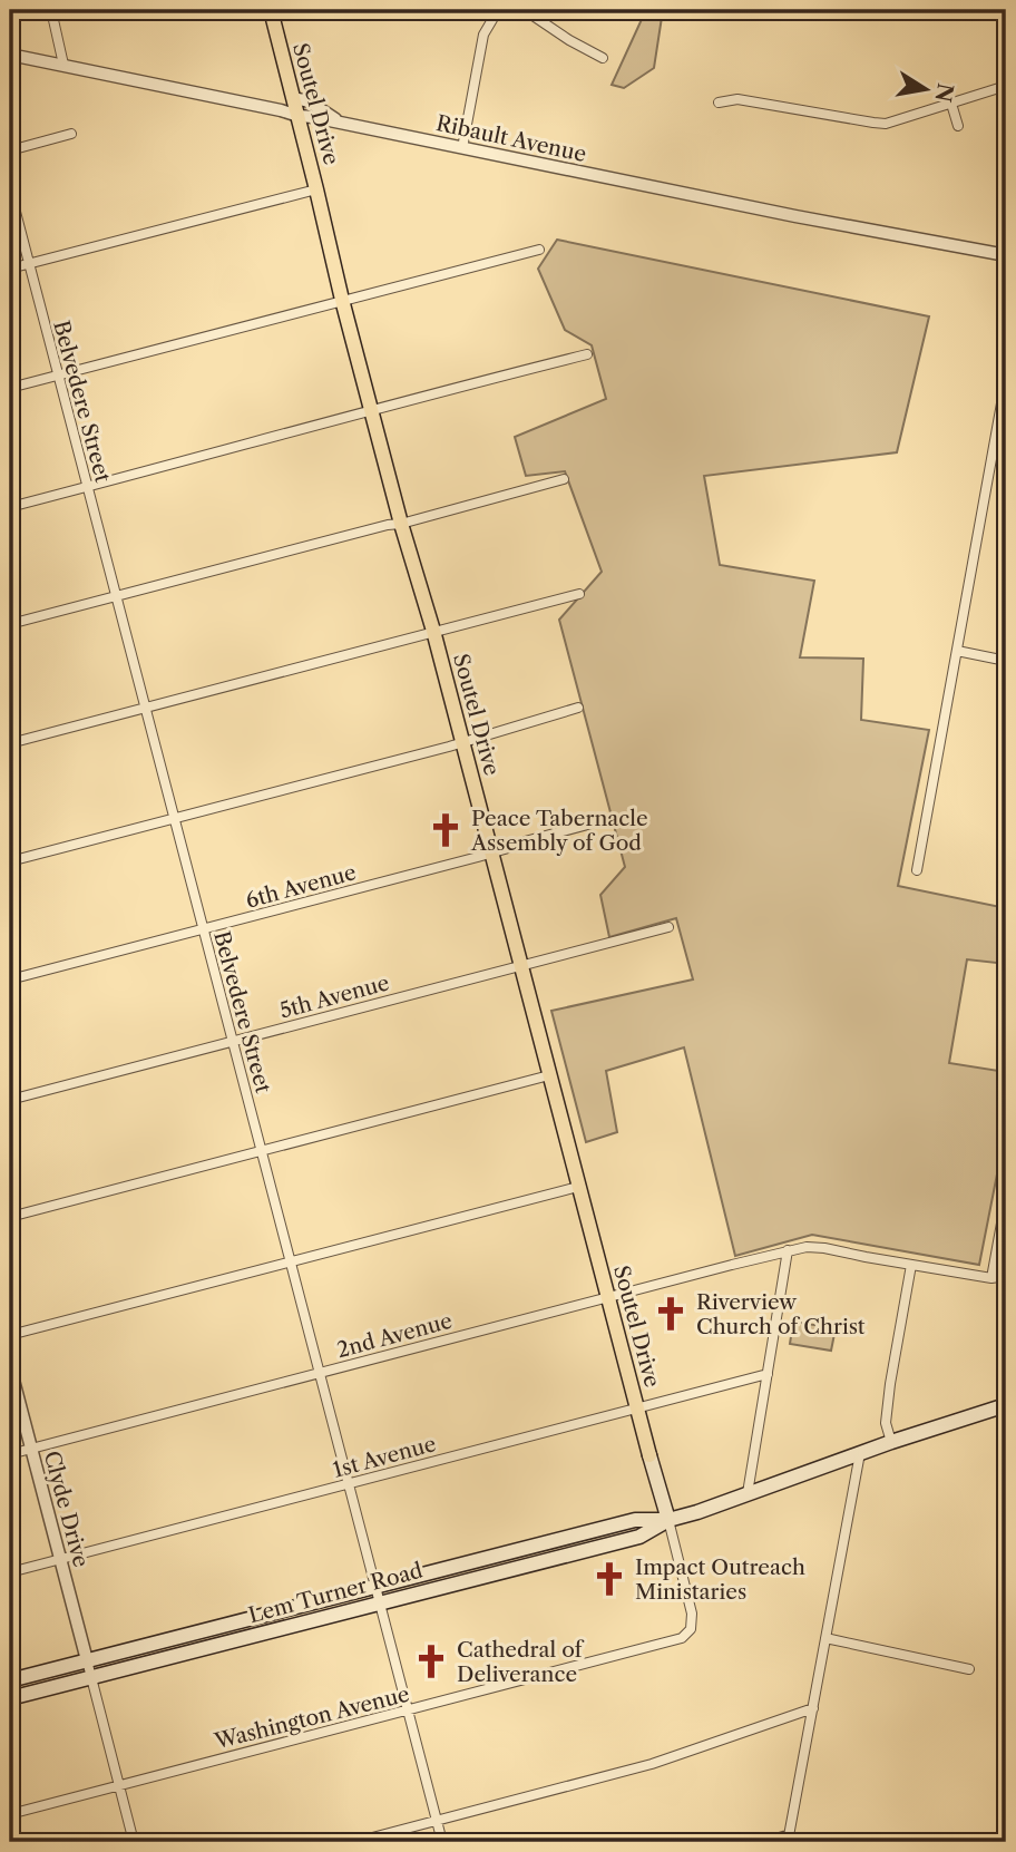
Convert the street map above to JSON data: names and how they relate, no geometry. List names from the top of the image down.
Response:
{
  "streets": {
    "main road": ["Soutel Drive", "Lem Turner Road"],
    "street": [
      "Ribault Avenue",
      "Belvedere Street",
      "6th Avenue",
      "5th Avenue",
      "2nd Avenue",
      "1st Avenue",
      "Clyde Drive",
      "Washington Avenue"
    ]
  },
  "crossings": [
    ["Soutel Drive", "Ribault Avenue"],
    ["Soutel Drive", "6th Avenue"],
    ["Soutel Drive", "5th Avenue"],
    ["Soutel Drive", "2nd Avenue"],
    ["Soutel Drive", "1st Avenue"],
    ["Soutel Drive", "Lem Turner Road"],
    ["Soutel Drive", "Washington Avenue"],
    ["Belvedere Street", "6th Avenue"],
    ["Belvedere Street", "5th Avenue"],
    ["Belvedere Street", "2nd Avenue"],
    ["Belvedere Street", "1st Avenue"],
    ["Belvedere Street", "Lem Turner Road"],
    ["Belvedere Street", "Washington Avenue"],
    ["2nd Avenue", "Clyde Drive"],
    ["1st Avenue", "Clyde Drive"],
    ["Clyde Drive", "Lem Turner Road"],
    ["Lem Turner Road", "Washington Avenue"]
  ],
  "places": {
    "church": [
      "Peace Tabernacle Assembly of God",
      "Riverview Church of Christ",
      "Impact Outreach Ministaries",
      "Cathedral of Deliverance"
    ]
  },
  "north": "right"
}
